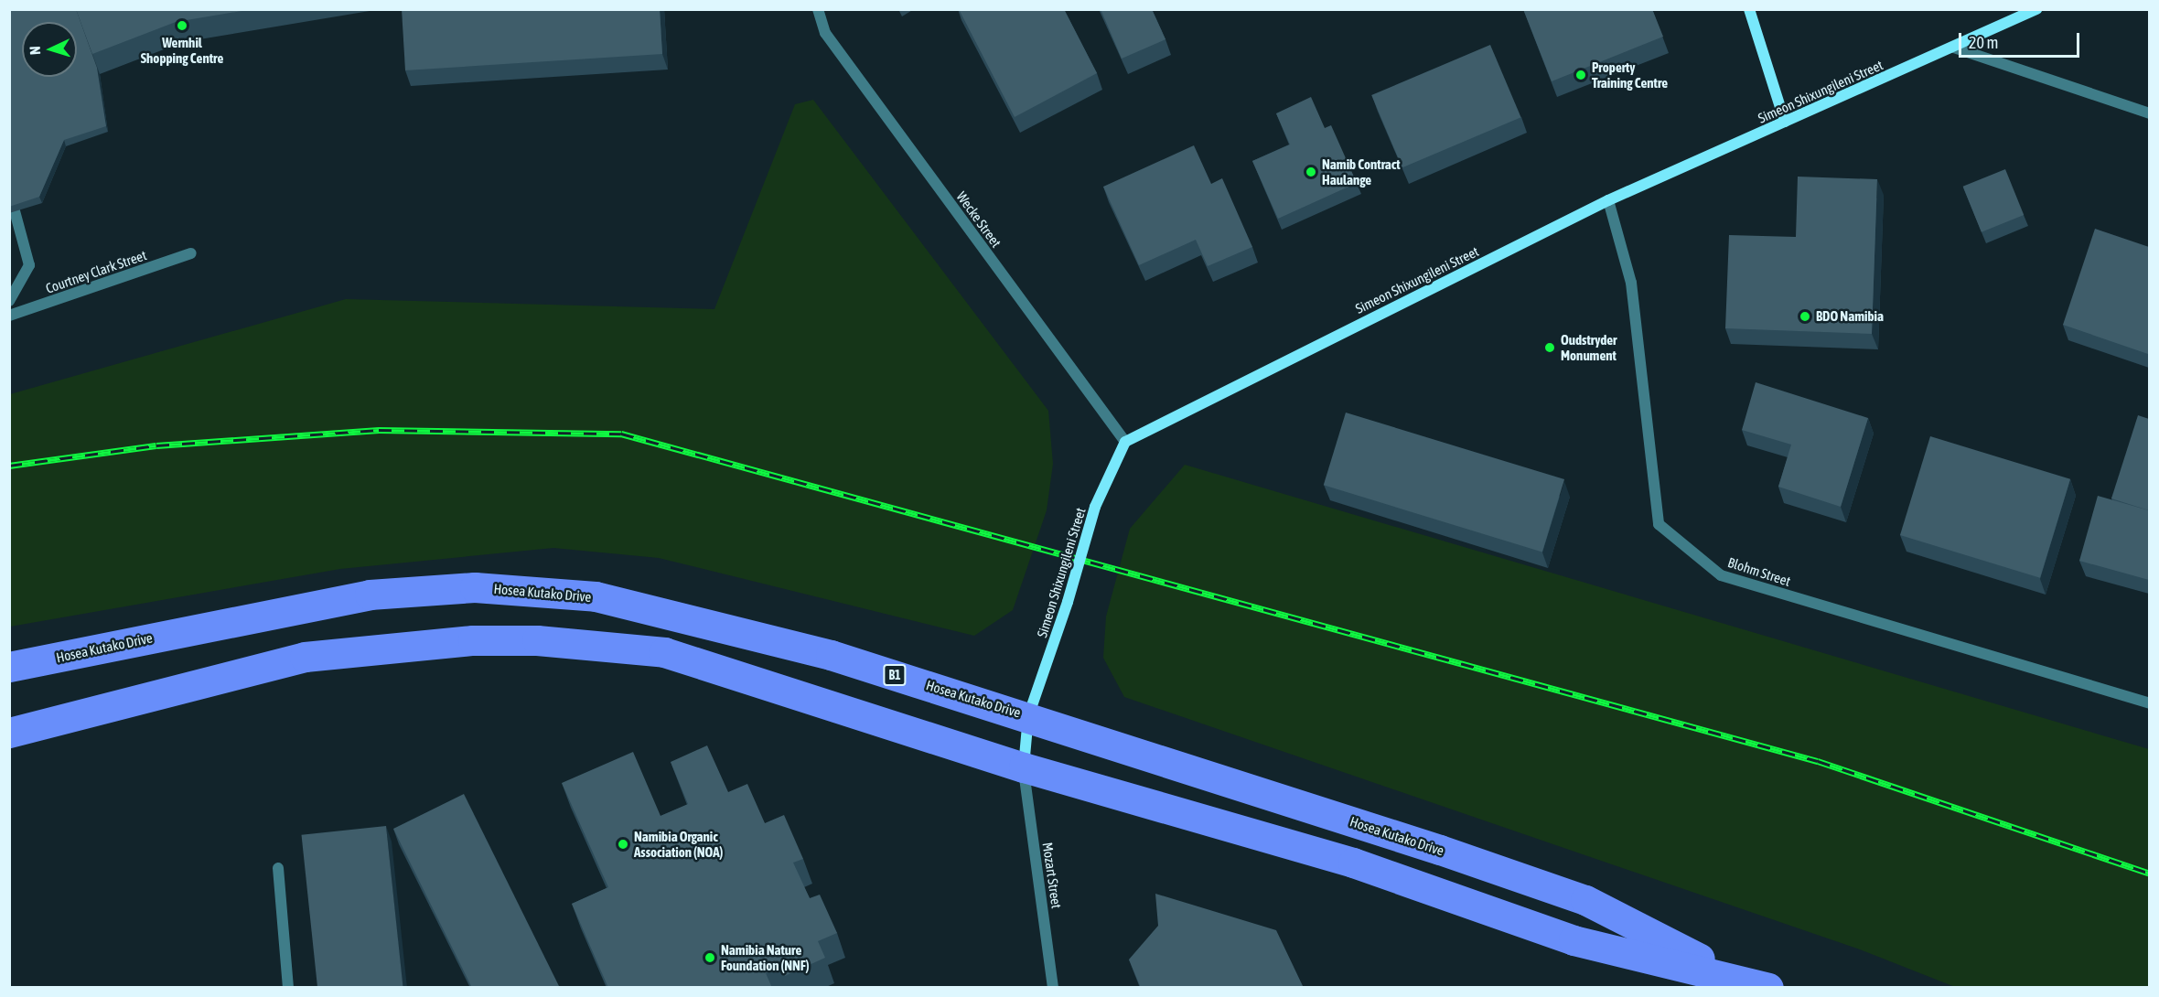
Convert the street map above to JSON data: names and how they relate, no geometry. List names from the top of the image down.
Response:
{
  "streets": {
    "main road": ["Hosea Kutako Drive", "B1"],
    "street": [
      "Simeon Shixungileni Street",
      "Wecke Street",
      "Courtney Clark Street",
      "Blohm Street",
      "Mozart Street"
    ]
  },
  "crossings": [
    ["Simeon Shixungileni Street", "Wecke Street"],
    ["Simeon Shixungileni Street", "Blohm Street"],
    ["Simeon Shixungileni Street", "Hosea Kutako Drive"],
    ["Simeon Shixungileni Street", "Mozart Street"],
    ["Hosea Kutako Drive", "Mozart Street"]
  ],
  "places": [
    "Wernhil Shopping Centre",
    "Property Training Centre",
    "Namib Contract Haulange",
    "BDO Namibia",
    "Oudstryder Monument",
    "Namibia Organic Association (NOA)",
    "Namibia Nature Foundation (NNF)"
  ],
  "scale_bar": "20 m",
  "north": "left"
}
